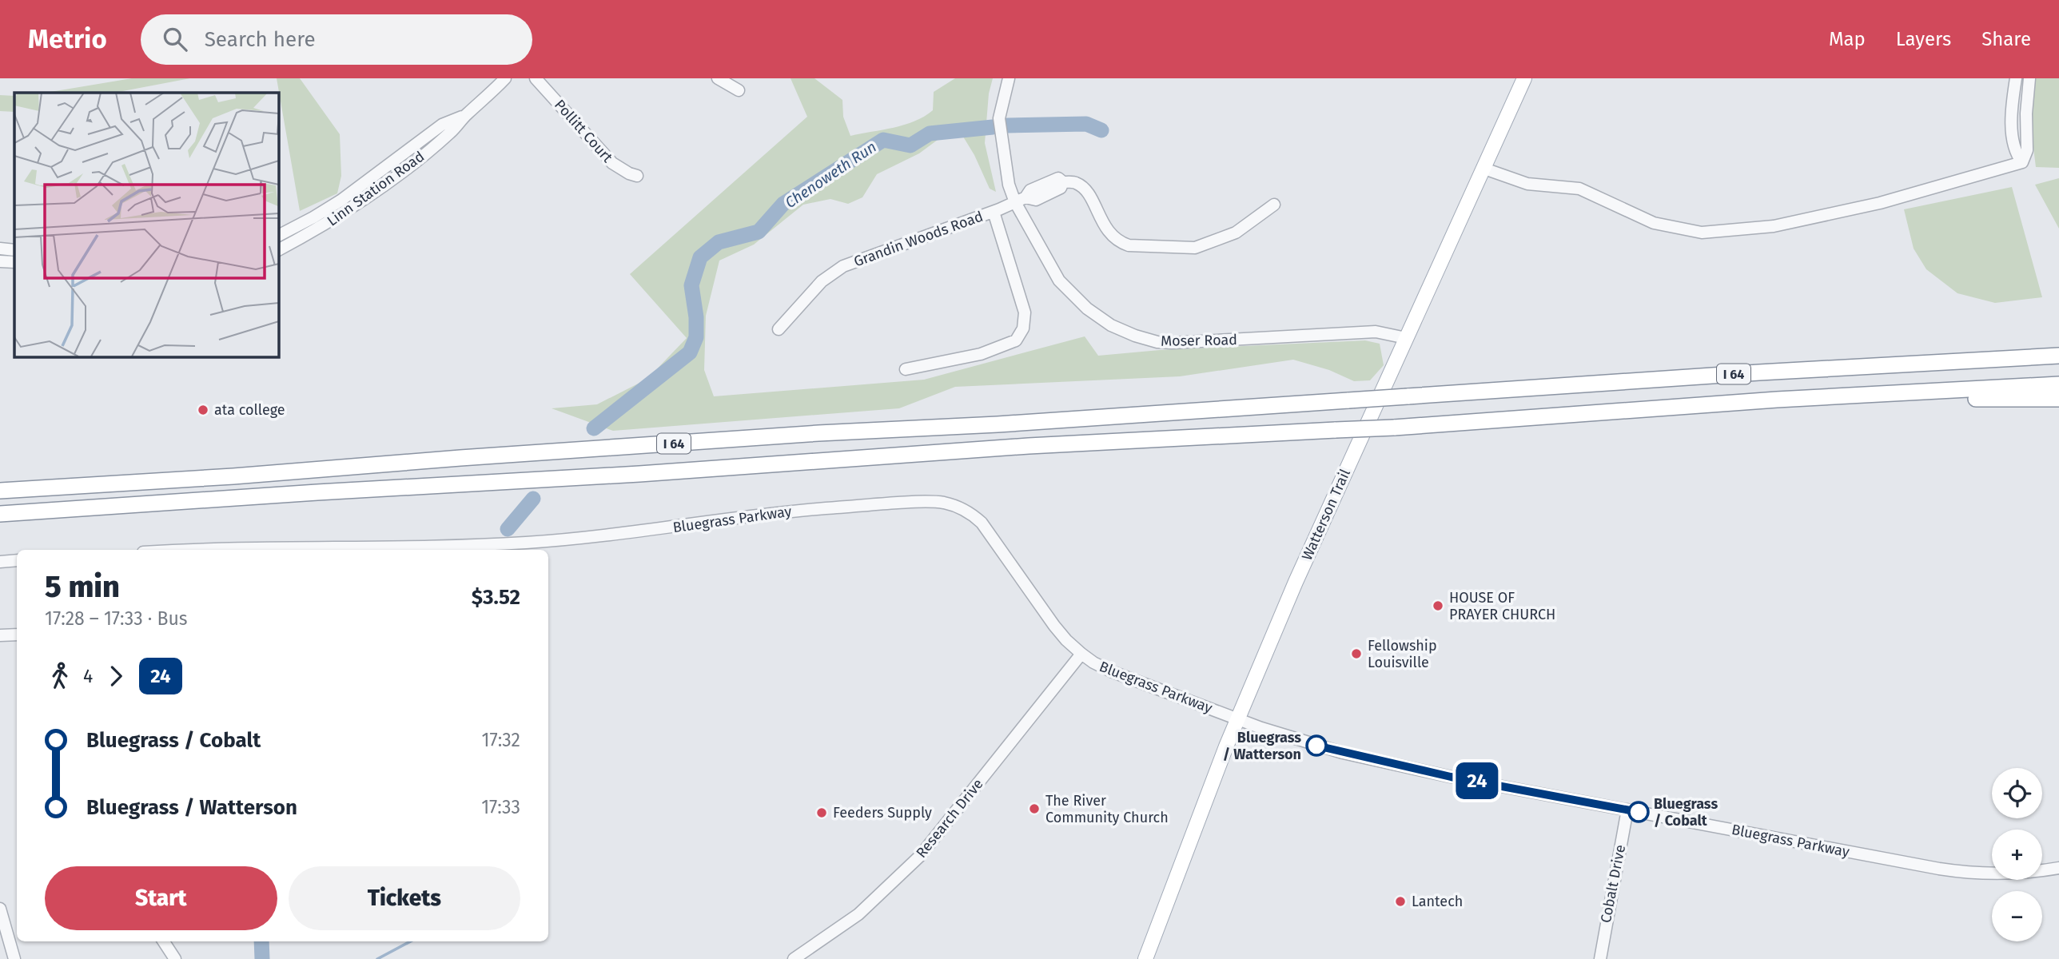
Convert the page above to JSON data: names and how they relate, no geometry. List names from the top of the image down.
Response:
{
  "streets": {
    "highway": ["I 64"],
    "main road": ["Watterson Trail"],
    "street": [
      "Pollitt Court",
      "Linn Station Road",
      "Grandin Woods Road",
      "Moser Road",
      "Bluegrass Parkway",
      "Research Drive",
      "Cobalt Drive"
    ]
  },
  "crossings": [
    ["Grandin Woods Road", "Moser Road"],
    ["Moser Road", "Watterson Trail"],
    ["Watterson Trail", "Bluegrass Parkway"],
    ["Bluegrass Parkway", "Research Drive"],
    ["Bluegrass Parkway", "Cobalt Drive"]
  ],
  "water": ["Chenoweth Run"],
  "places": [
    "ata college",
    "HOUSE OF PRAYER CHURCH",
    "Fellowship Louisville",
    "Bluegrass / Watterson",
    "The River Community Church",
    "Bluegrass / Cobalt",
    "Feeders Supply",
    "Lantech"
  ],
  "lines": ["bus line 24"],
  "page": {
    "header": "Metrio",
    "search": "Search here",
    "nav": ["Map", "Layers", "Share"],
    "on_map": "24",
    "heading": ["5 min", "17:28 – 17:33 · Bus", "$3.52"],
    "legs": ["4", "24"],
    "list": [
      {
        "name": "Bluegrass / Cobalt",
        "value": "17:32"
      },
      {
        "name": "Bluegrass / Watterson",
        "value": "17:33"
      }
    ],
    "map_buttons": ["+", "−"],
    "buttons": ["Start", "Tickets"]
  }
}
